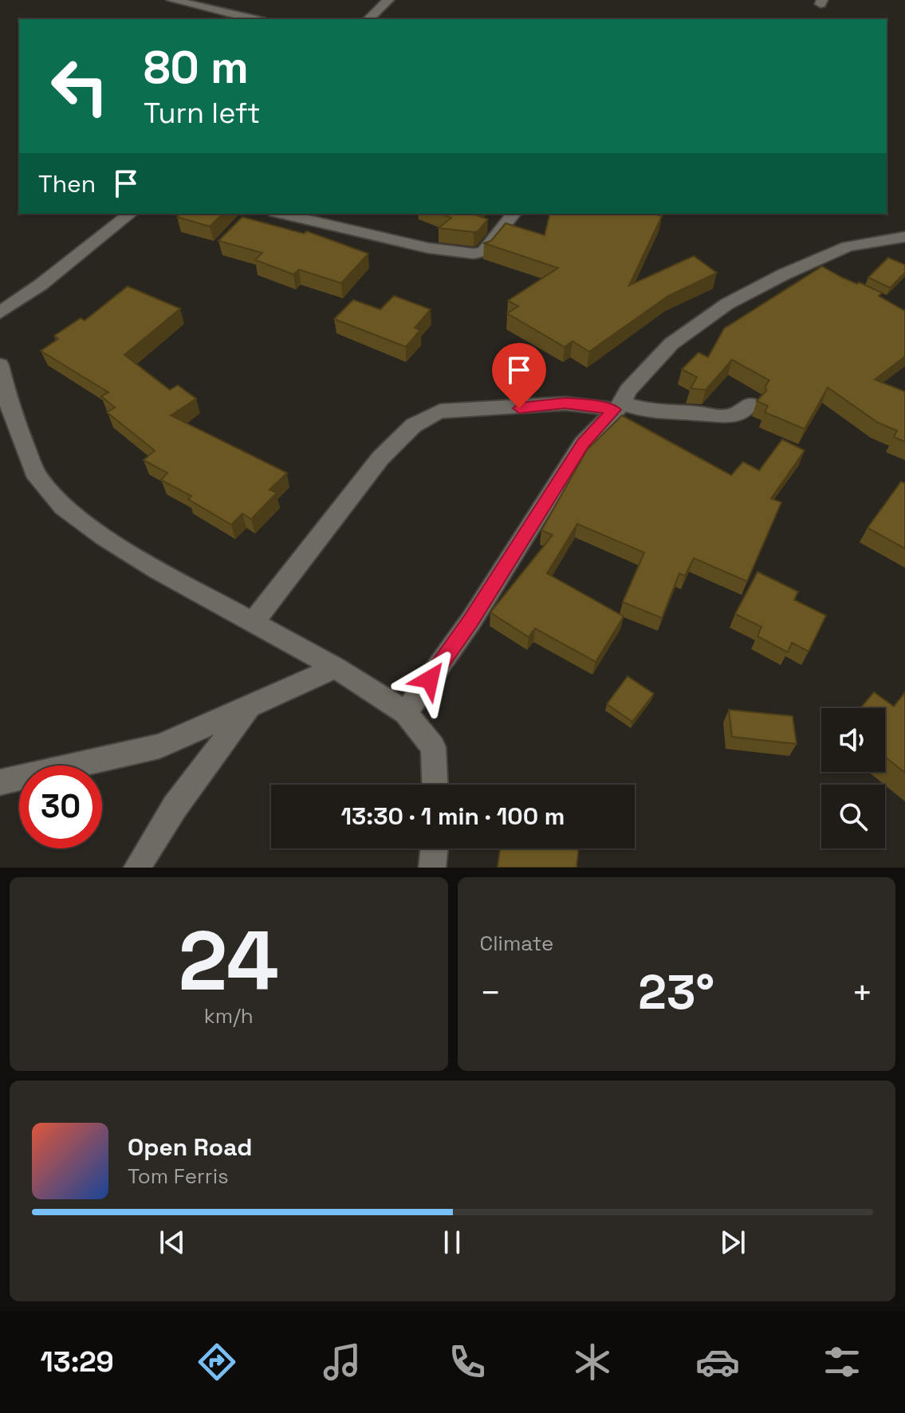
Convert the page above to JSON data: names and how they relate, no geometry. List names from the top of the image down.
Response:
{
  "page": {
    "turn": ["80 m", "Turn left"],
    "then": "Then",
    "limit": "30",
    "trip": "13:30 · 1 min · 100 m",
    "tile": [
      ["24", "km/h"],
      "Climate"
    ],
    "heat": ["−", "23°", "+"],
    "song": ["Open Road", "Tom Ferris"],
    "tabs": "13:29"
  }
}
